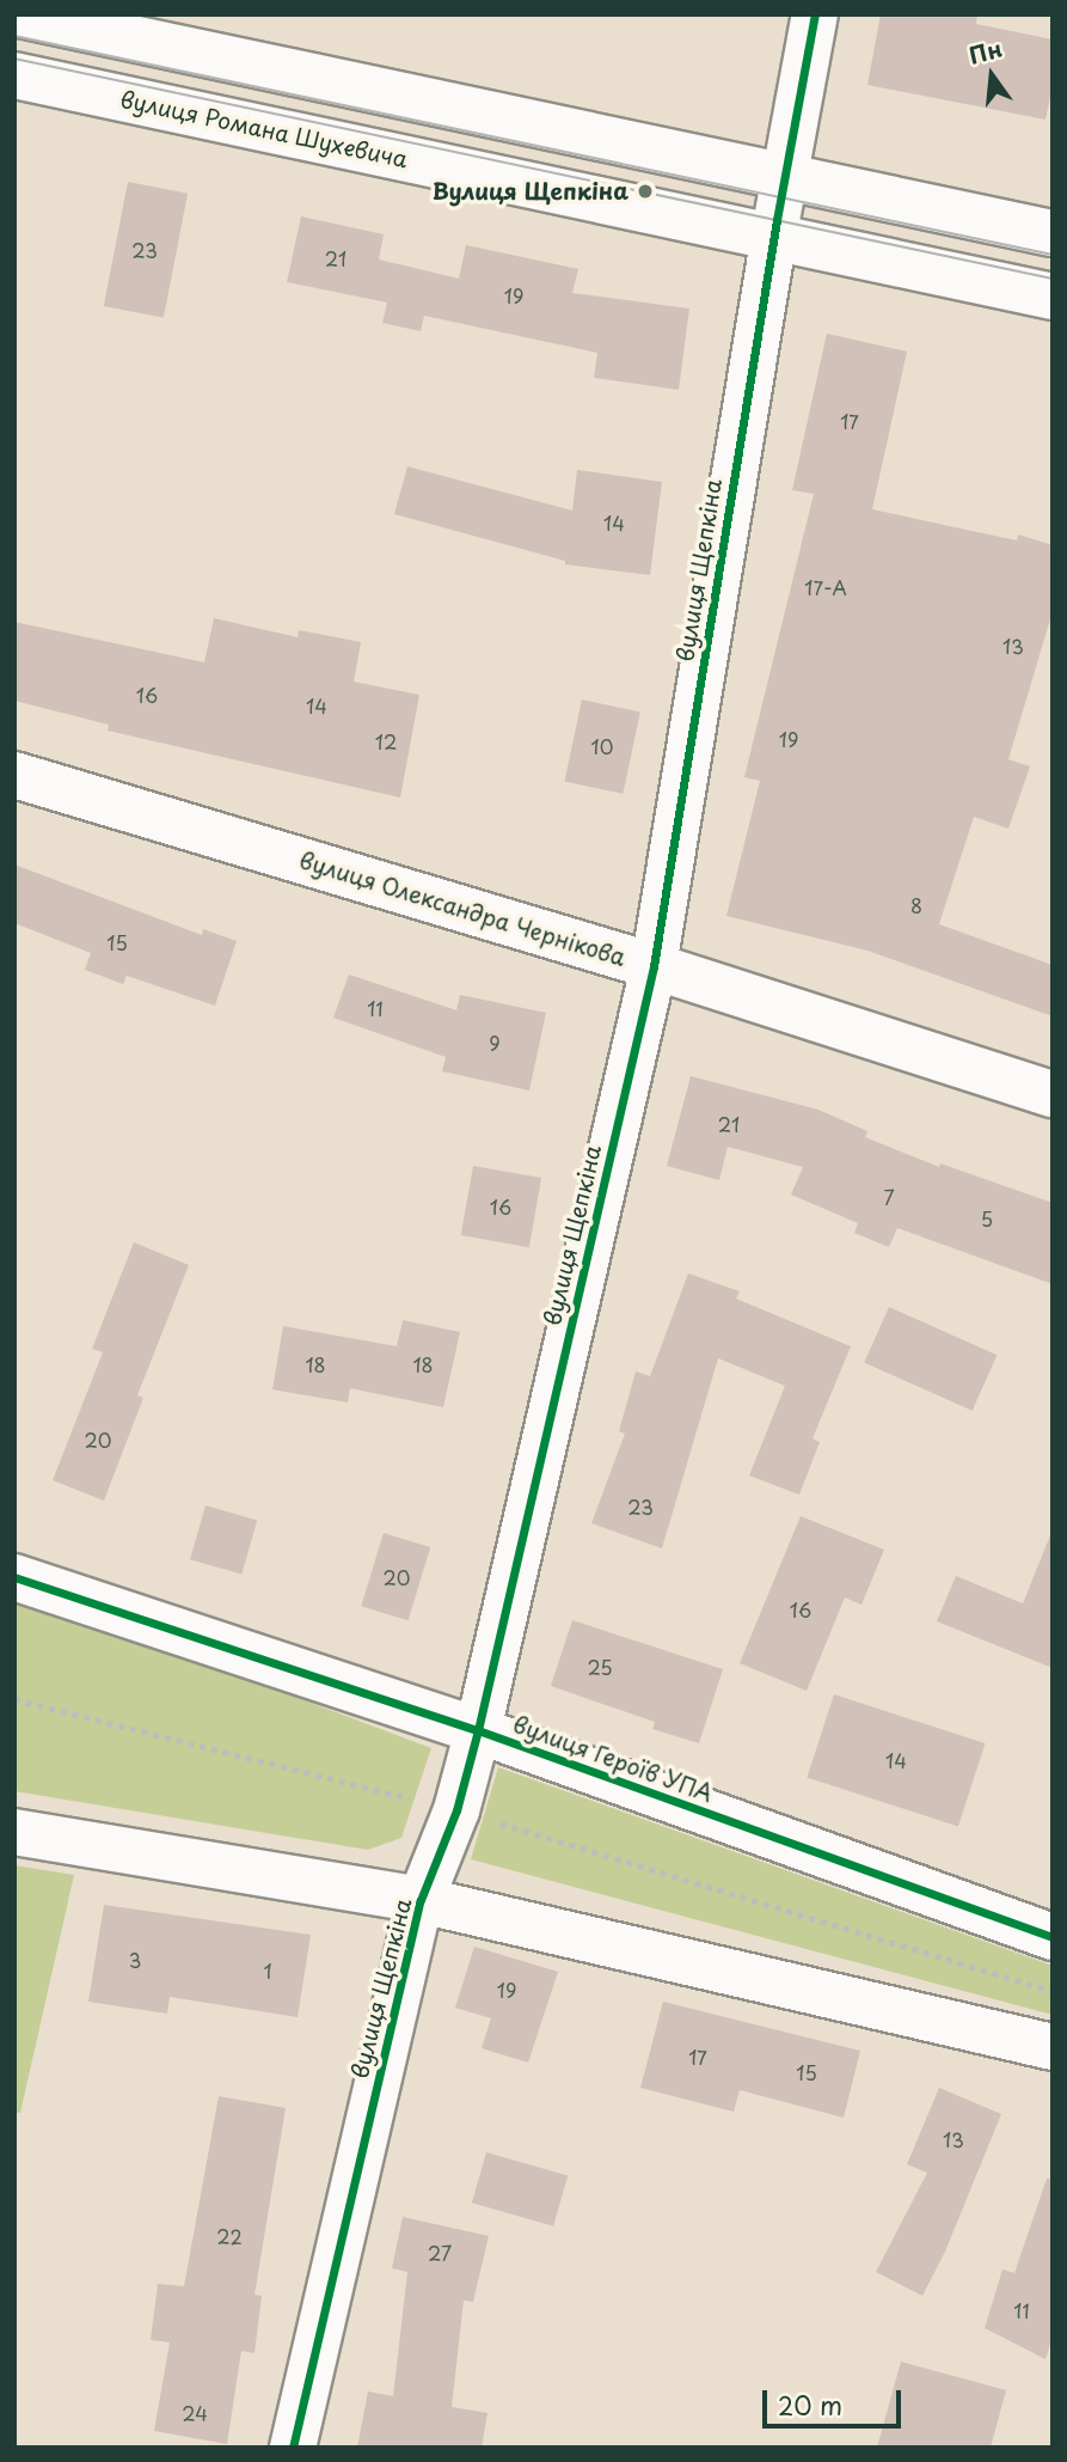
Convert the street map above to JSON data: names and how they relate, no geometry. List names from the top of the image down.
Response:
{
  "streets": {
    "street": [
      "вулиця Романа Шухевича",
      "вулиця Щепкіна",
      "вулиця Олександра Чернікова",
      "вулиця Героїв УПА"
    ]
  },
  "crossings": [
    ["вулиця Романа Шухевича", "вулиця Щепкіна"],
    ["вулиця Щепкіна", "вулиця Олександра Чернікова"],
    ["вулиця Щепкіна", "вулиця Героїв УПА"]
  ],
  "places": ["Вулиця Щепкіна"],
  "house_numbers": [
    "23",
    "21",
    "19",
    "17",
    "14",
    "17-А",
    "13",
    "16",
    "14",
    "19",
    "12",
    "10",
    "8",
    "15",
    "11",
    "9",
    "21",
    "7",
    "16",
    "5",
    "18",
    "18",
    "20",
    "23",
    "20",
    "16",
    "25",
    "14",
    "3",
    "1",
    "19",
    "17",
    "15",
    "13",
    "22",
    "27",
    "11",
    "24"
  ],
  "scale_bar": "20 m",
  "north": "top"
}
